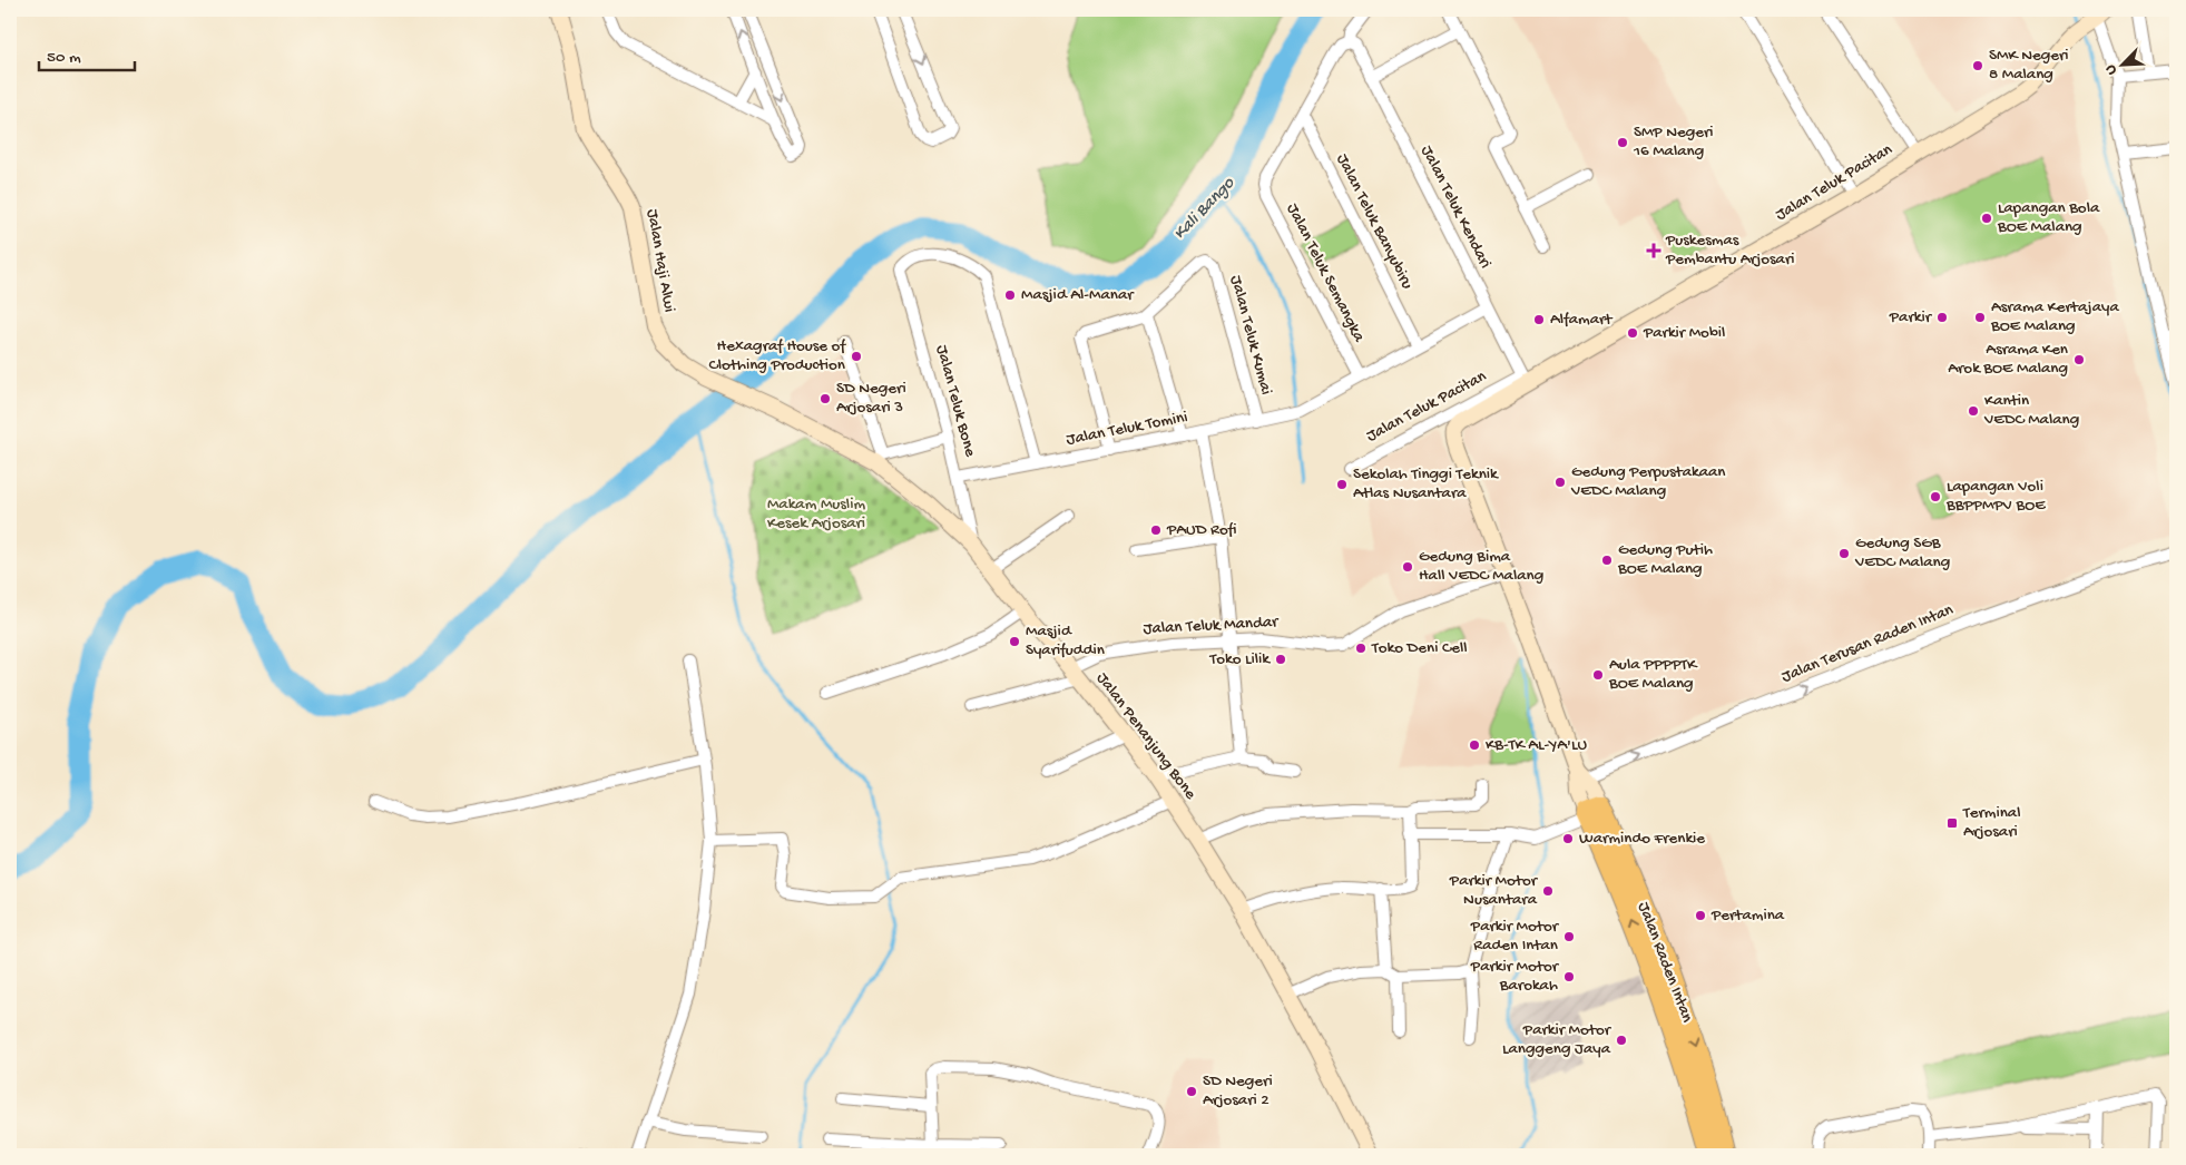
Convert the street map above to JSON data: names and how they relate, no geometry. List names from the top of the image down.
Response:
{
  "streets": {
    "highway": ["Jalan Raden Intan"],
    "street": [
      "Jalan Teluk Pacitan",
      "Jalan Teluk Kendari",
      "Jalan Teluk Banyubiru",
      "Jalan Haji Alwi",
      "Jalan Teluk Semangka",
      "Jalan Teluk Kumai",
      "Jalan Teluk Bone",
      "Jalan Teluk Tomini",
      "Jalan Teluk Mandar",
      "Jalan Terusan Raden Intan",
      "Jalan Penanjung Bone"
    ]
  },
  "crossings": [
    ["Jalan Teluk Pacitan", "Jalan Teluk Kendari"],
    ["Jalan Teluk Pacitan", "Jalan Teluk Mandar"],
    ["Jalan Teluk Kendari", "Jalan Teluk Tomini"],
    ["Jalan Teluk Banyubiru", "Jalan Teluk Semangka"],
    ["Jalan Teluk Banyubiru", "Jalan Teluk Tomini"],
    ["Jalan Haji Alwi", "Jalan Penanjung Bone"],
    ["Jalan Teluk Semangka", "Jalan Teluk Tomini"],
    ["Jalan Teluk Kumai", "Jalan Teluk Tomini"],
    ["Jalan Teluk Bone", "Jalan Teluk Tomini"],
    ["Jalan Teluk Bone", "Jalan Penanjung Bone"],
    ["Jalan Teluk Mandar", "Jalan Penanjung Bone"],
    ["Jalan Terusan Raden Intan", "Jalan Raden Intan"]
  ],
  "one_way": ["Jalan Terusan Raden Intan"],
  "water": ["Kali Bango"],
  "parks": ["Makam Muslim Kesek Arjosari"],
  "places": {
    "other": [
      "SMK Negeri 8 Malang",
      "SMP Negeri 16 Malang",
      "Lapangan Bola BOE Malang",
      "Masjid Al-Manar",
      "Parkir",
      "Asrama Kertajaya BOE Malang",
      "Alfamart",
      "Parkir Mobil",
      "Hexagraf House of Clothing Production",
      "Asrama Ken Arok BOE Malang",
      "SD Negeri Arjosari 3",
      "Kantin VEDC Malang",
      "Gedung Perpustakaan VEDC Malang",
      "Sekolah Tinggi Teknik Atlas Nusantara",
      "Lapangan Voli BBPPMPV BOE",
      "PAUD Rofi",
      "Gedung SGB VEDC Malang",
      "Gedung Putih BOE Malang",
      "Gedung Bima Hall VEDC Malang",
      "Masjid Syarifuddin",
      "Toko Deni Cell",
      "Toko Lilik",
      "Aula PPPPTK BOE Malang",
      "KB-TK AL-YA'LU",
      "Warmindo Frenkie",
      "Parkir Motor Nusantara",
      "Pertamina",
      "Parkir Motor Raden Intan",
      "Parkir Motor Barokah",
      "Parkir Motor Langgeng Jaya",
      "SD Negeri Arjosari 2"
    ],
    "health": ["Puskesmas Pembantu Arjosari"],
    "transit": ["Terminal Arjosari"]
  },
  "scale_bar": "50 m",
  "north": "bottom left"
}
